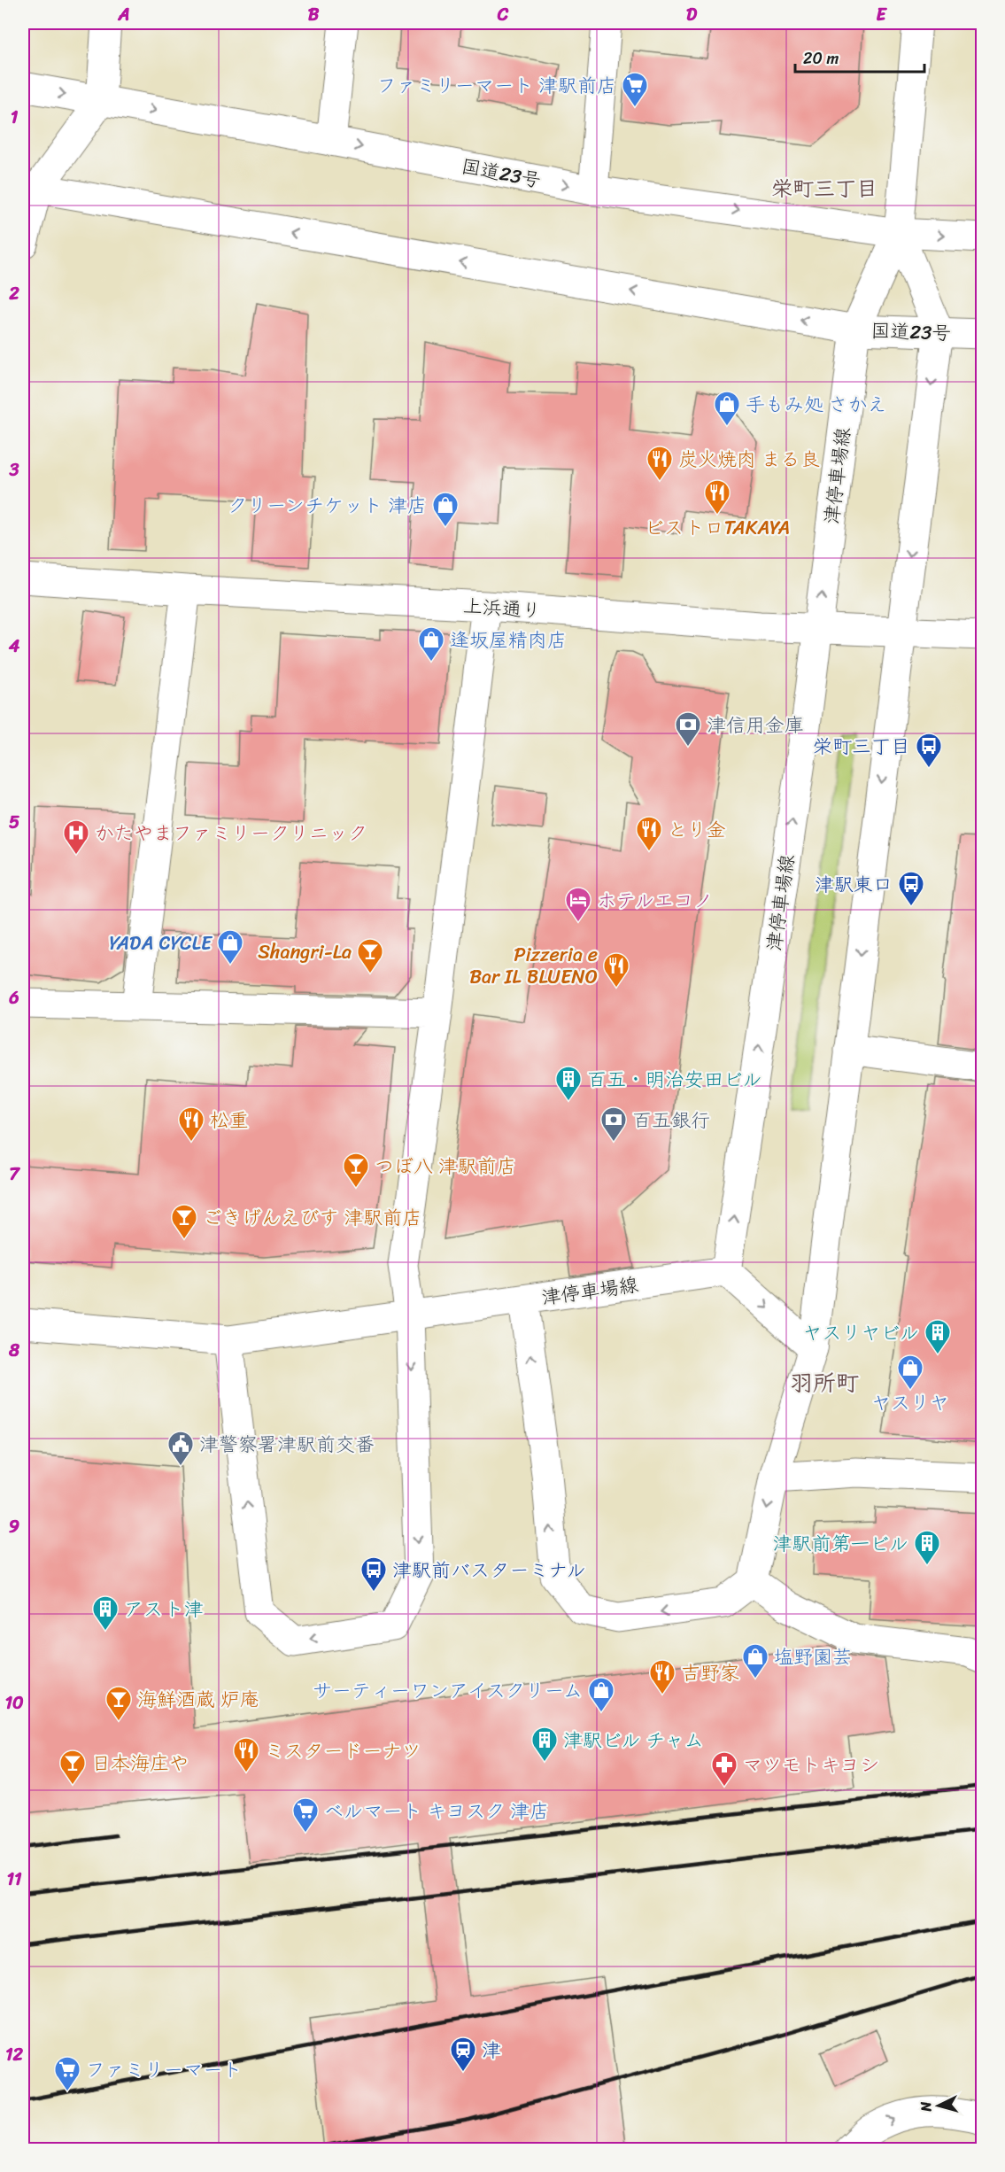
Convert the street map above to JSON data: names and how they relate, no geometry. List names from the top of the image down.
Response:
{
  "streets": {
    "main road": ["国道23号", "津停車場線", "上浜通り"]
  },
  "crossings": [
    ["国道23号", "津停車場線"],
    ["津停車場線", "上浜通り"]
  ],
  "districts": ["栄町三丁目", "羽所町"],
  "places": {
    "supermarket": ["ファミリーマート 津駅前店", "ベルマート キヨスク 津店", "ファミリーマート"],
    "shop": [
      "手もみ処 さかえ",
      "クリーンチケット 津店",
      "逢坂屋精肉店",
      "YADA CYCLE",
      "ヤスリヤ",
      "塩野園芸",
      "サーティーワンアイスクリーム"
    ],
    "restaurant": [
      "炭火焼肉 まる良",
      "ビストロTAKAYA",
      "とり金",
      "Pizzeria e Bar IL BLUENO",
      "松重",
      "吉野家",
      "ミスタードーナツ"
    ],
    "bank": ["津信用金庫", "百五銀行"],
    "bus stop": ["栄町三丁目", "津駅東口", "津駅前バスターミナル"],
    "hospital": ["かたやまファミリークリニック"],
    "hotel": ["ホテルエコノ"],
    "bar": [
      "Shangri-La",
      "つぼ八 津駅前店",
      "ごきげんえびす 津駅前店",
      "海鮮酒蔵 炉庵",
      "日本海庄や"
    ],
    "building": [
      "百五・明治安田ビル",
      "ヤスリヤビル",
      "津駅前第一ビル",
      "アスト津",
      "津駅ビル チャム"
    ],
    "public building": ["津警察署津駅前交番"],
    "pharmacy": ["マツモトキヨシ"],
    "station": ["津"]
  },
  "scale_bar": "20 m",
  "north": "left",
  "grid": {
    "columns": [
      "A",
      "B",
      "C",
      "D",
      "E"
    ],
    "rows": [
      "1",
      "2",
      "3",
      "4",
      "5",
      "6",
      "7",
      "8",
      "9",
      "10",
      "11",
      "12"
    ]
  }
}
